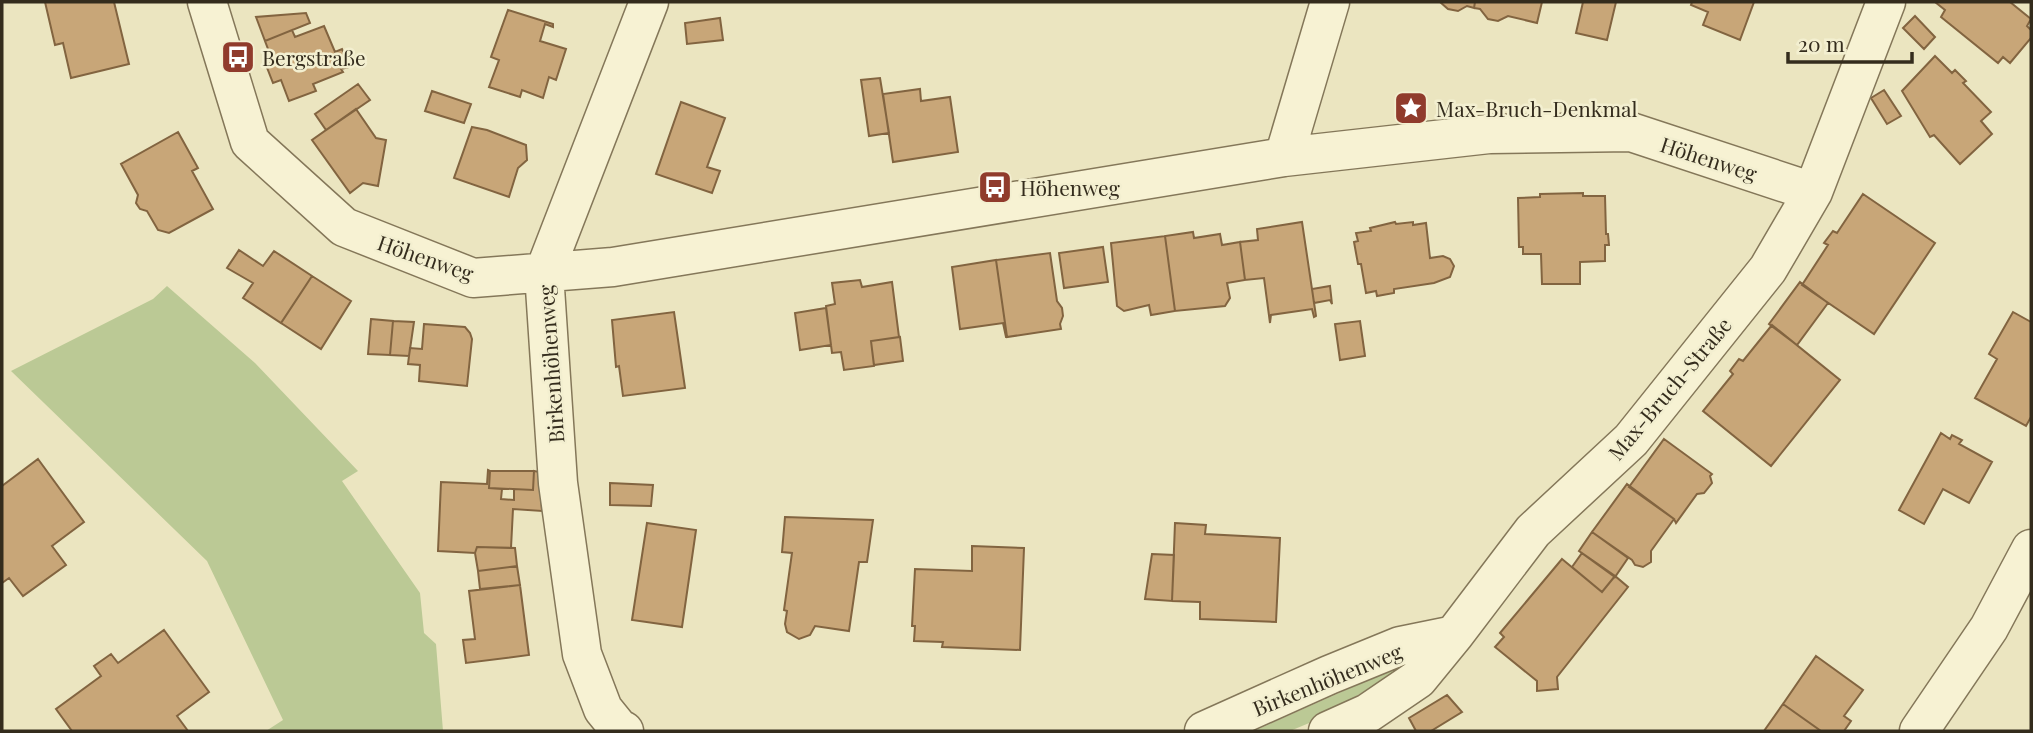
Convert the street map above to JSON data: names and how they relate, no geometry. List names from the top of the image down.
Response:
{
  "streets": {
    "street": ["Höhenweg", "Birkenhöhenweg", "Max-Bruch-Straße"]
  },
  "crossings": [
    ["Höhenweg", "Birkenhöhenweg"],
    ["Höhenweg", "Max-Bruch-Straße"],
    ["Birkenhöhenweg", "Max-Bruch-Straße"]
  ],
  "places": {
    "bus stop": ["Bergstraße", "Höhenweg"],
    "place": ["Max-Bruch-Denkmal"]
  },
  "scale_bar": "20 m"
}
